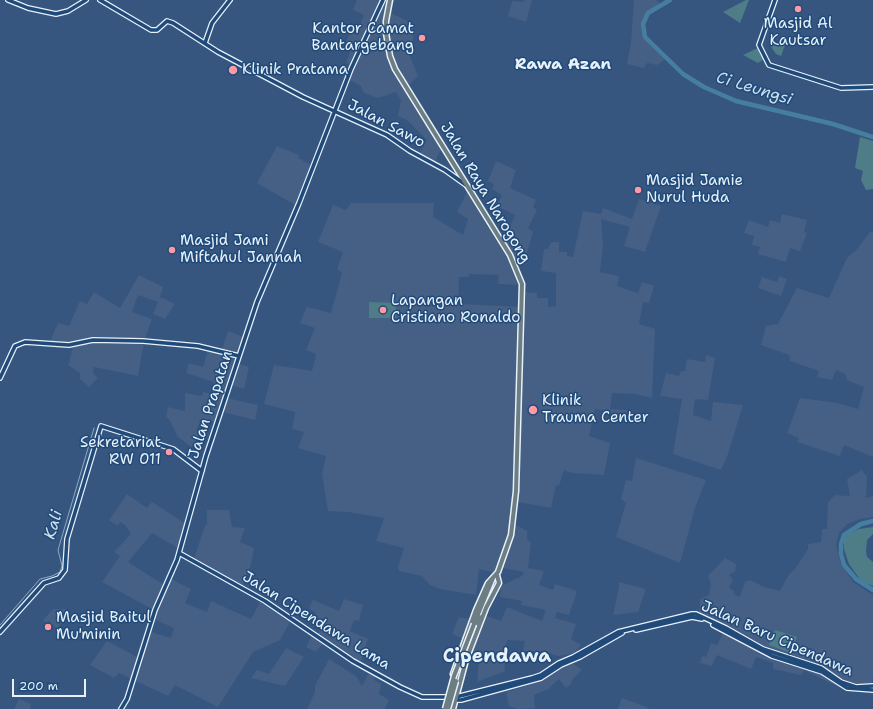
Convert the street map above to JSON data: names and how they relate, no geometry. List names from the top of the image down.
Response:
{
  "streets": {
    "main road": [
      "Jalan Sawo",
      "Jalan Raya Narogong",
      "Jalan Prapatan",
      "Jalan Cipendawa Lama",
      "Jalan Baru Cipendawa"
    ]
  },
  "crossings": [
    ["Jalan Sawo", "Jalan Raya Narogong"],
    ["Jalan Sawo", "Jalan Prapatan"],
    ["Jalan Raya Narogong", "Jalan Cipendawa Lama"],
    ["Jalan Raya Narogong", "Jalan Baru Cipendawa"],
    ["Jalan Prapatan", "Jalan Cipendawa Lama"],
    ["Jalan Cipendawa Lama", "Jalan Baru Cipendawa"]
  ],
  "districts": ["Rawa Azan", "Cipendawa"],
  "water": ["Ci Leungsi", "Kali"],
  "places": [
    "Masjid Al Kautsar",
    "Kantor Camat Bantargebang",
    "Klinik Pratama",
    "Masjid Jamie Nurul Huda",
    "Masjid Jami Miftahul Jannah",
    "Lapangan Cristiano Ronaldo",
    "Klinik Trauma Center",
    "Sekretariat RW 011",
    "Masjid Baitul Mu'minin"
  ],
  "scale_bar": "200 m"
}
